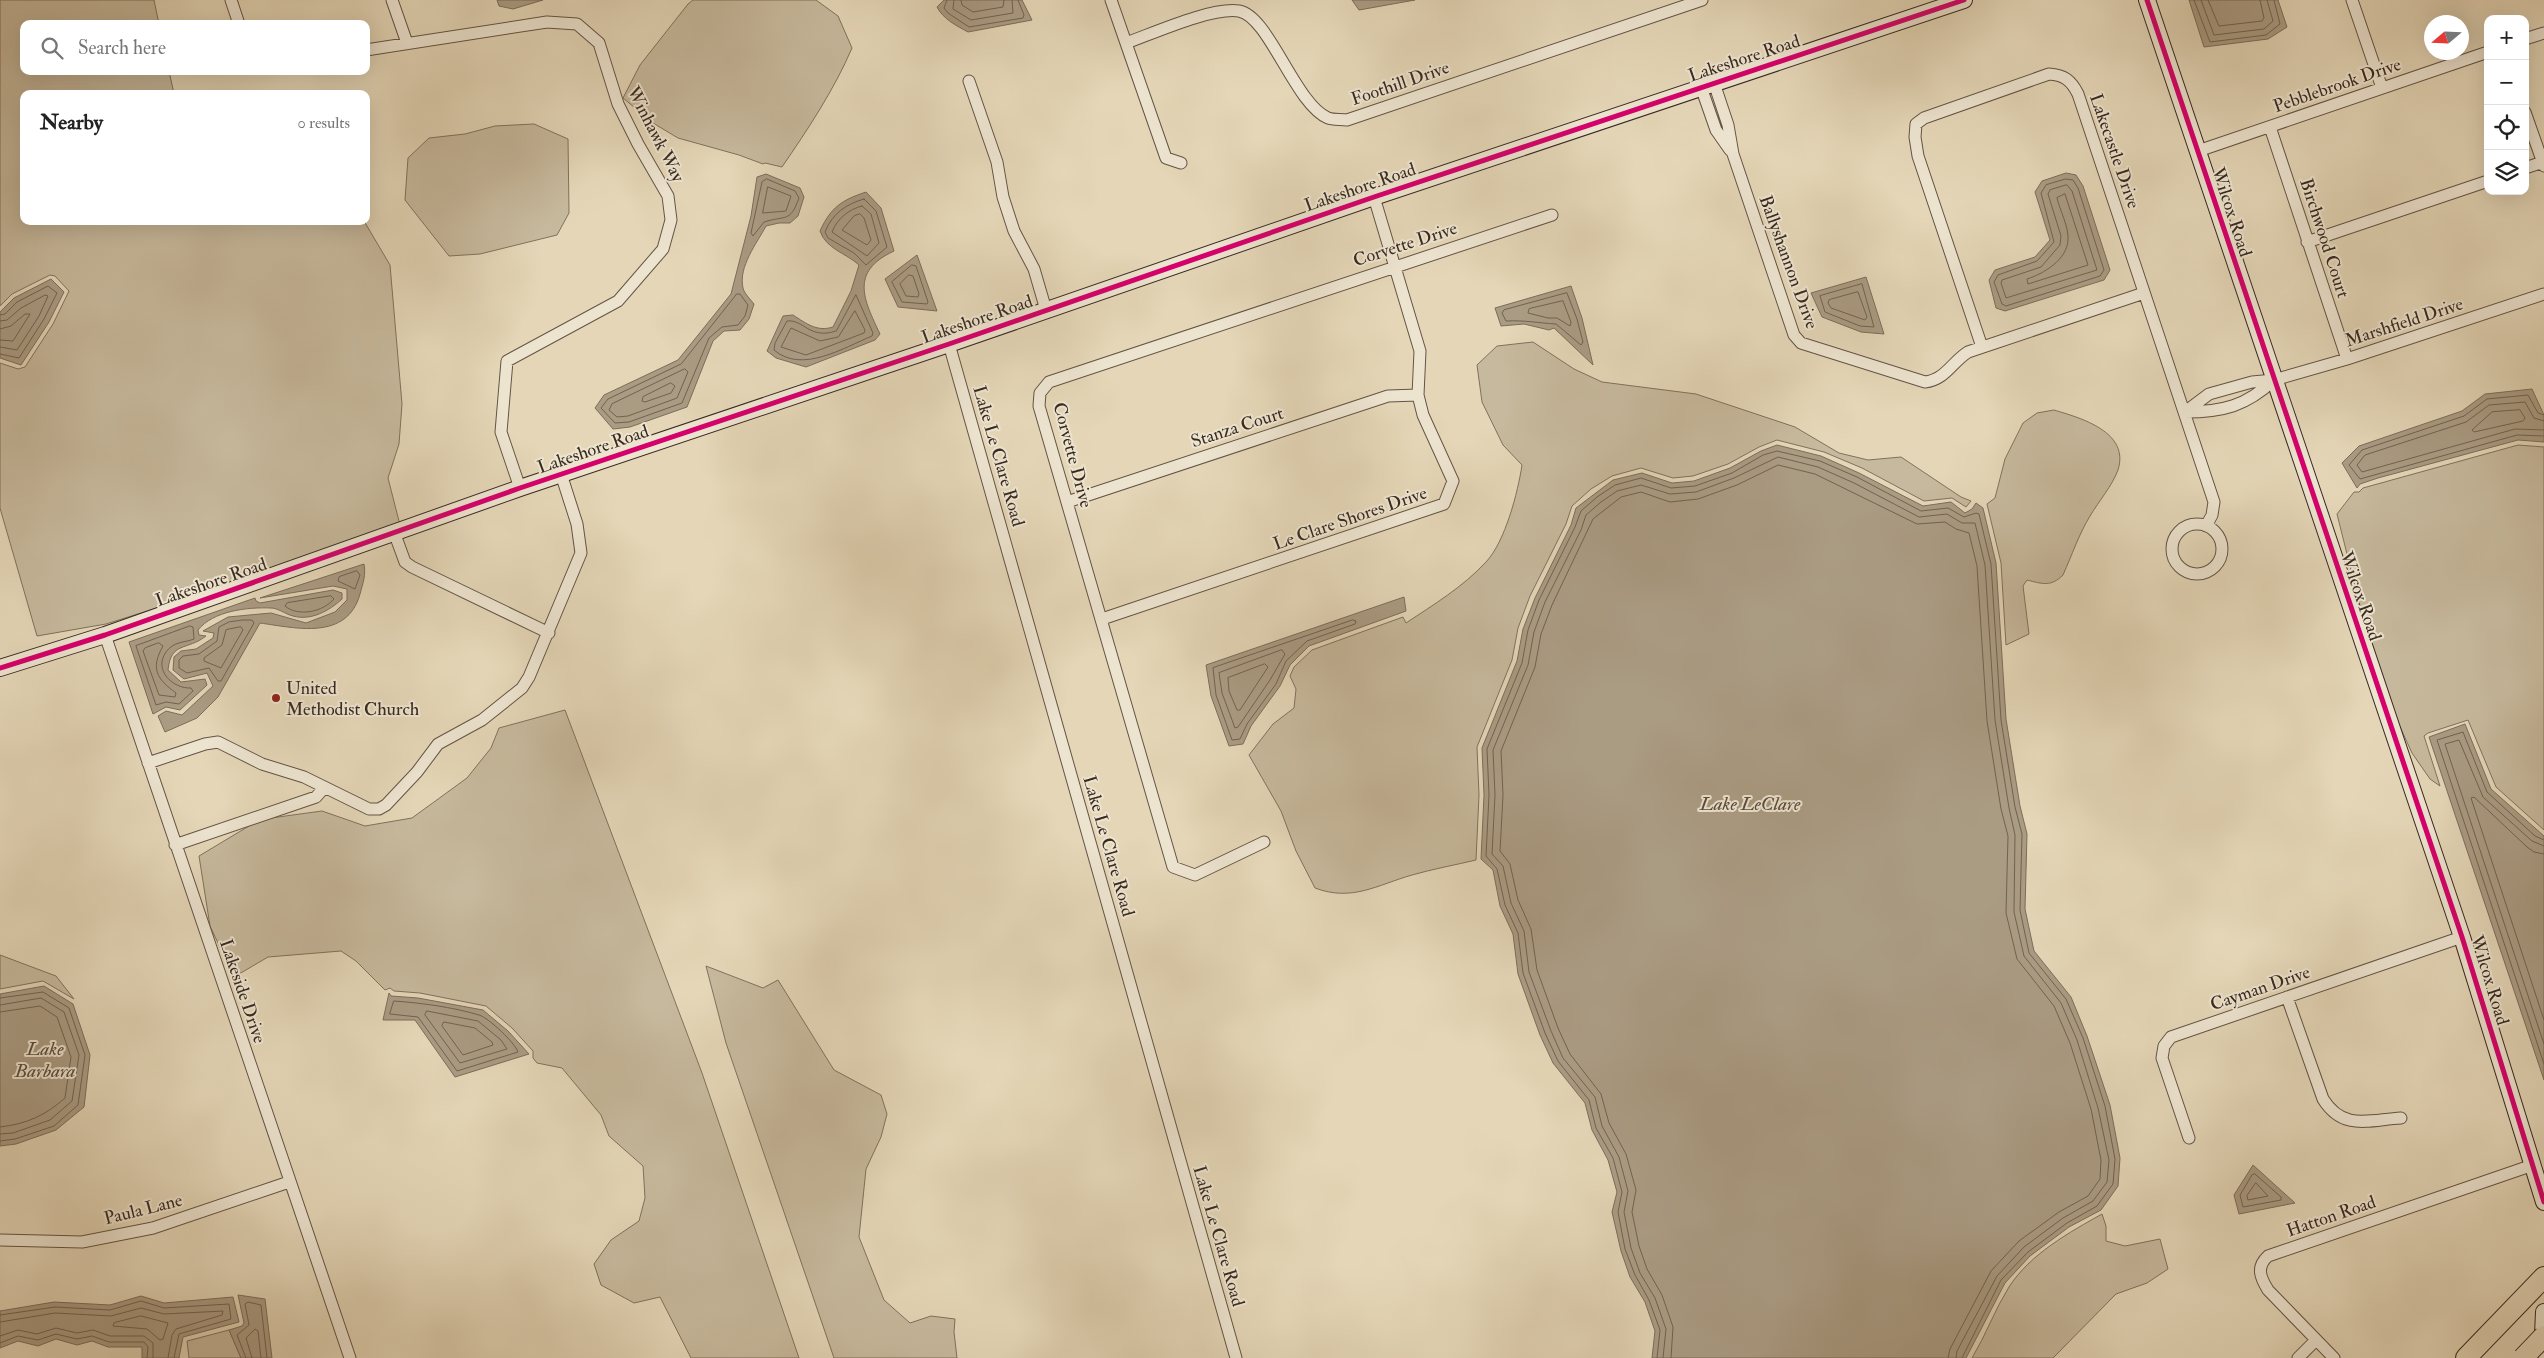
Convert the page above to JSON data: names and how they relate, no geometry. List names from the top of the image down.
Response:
{
  "streets": {
    "street": [
      "Lakeshore Road",
      "Foothill Drive",
      "Pebblebrook Drive",
      "Winhawk Way",
      "Lakecastle Drive",
      "Wilcox Road",
      "Birchwood Court",
      "Corvette Drive",
      "Ballyshannon Drive",
      "Marshfield Drive",
      "Stanza Court",
      "Lake Le Clare Road",
      "Le Clare Shores Drive",
      "Cayman Drive",
      "Lakeside Drive",
      "Paula Lane",
      "Hatton Road"
    ]
  },
  "crossings": [
    ["Lakeshore Road", "Winhawk Way"],
    ["Lakeshore Road", "Ballyshannon Drive"],
    ["Lakeshore Road", "Lake Le Clare Road"],
    ["Lakeshore Road", "Le Clare Shores Drive"],
    ["Lakeshore Road", "Lakeside Drive"],
    ["Pebblebrook Drive", "Wilcox Road"],
    ["Pebblebrook Drive", "Birchwood Court"],
    ["Lakecastle Drive", "Ballyshannon Drive"],
    ["Lakecastle Drive", "Marshfield Drive"],
    ["Wilcox Road", "Marshfield Drive"],
    ["Wilcox Road", "Cayman Drive"],
    ["Wilcox Road", "Hatton Road"],
    ["Birchwood Court", "Marshfield Drive"],
    ["Corvette Drive", "Stanza Court"],
    ["Corvette Drive", "Le Clare Shores Drive"],
    ["Stanza Court", "Le Clare Shores Drive"],
    ["Lakeside Drive", "Paula Lane"]
  ],
  "water": ["Lake LeClare", "Lake Barbara"],
  "places": ["United Methodist Church"],
  "north": "left",
  "page": {
    "map_buttons": ["+", "−"],
    "search": "Search here",
    "heading": ["Nearby", "0 results"]
  }
}
